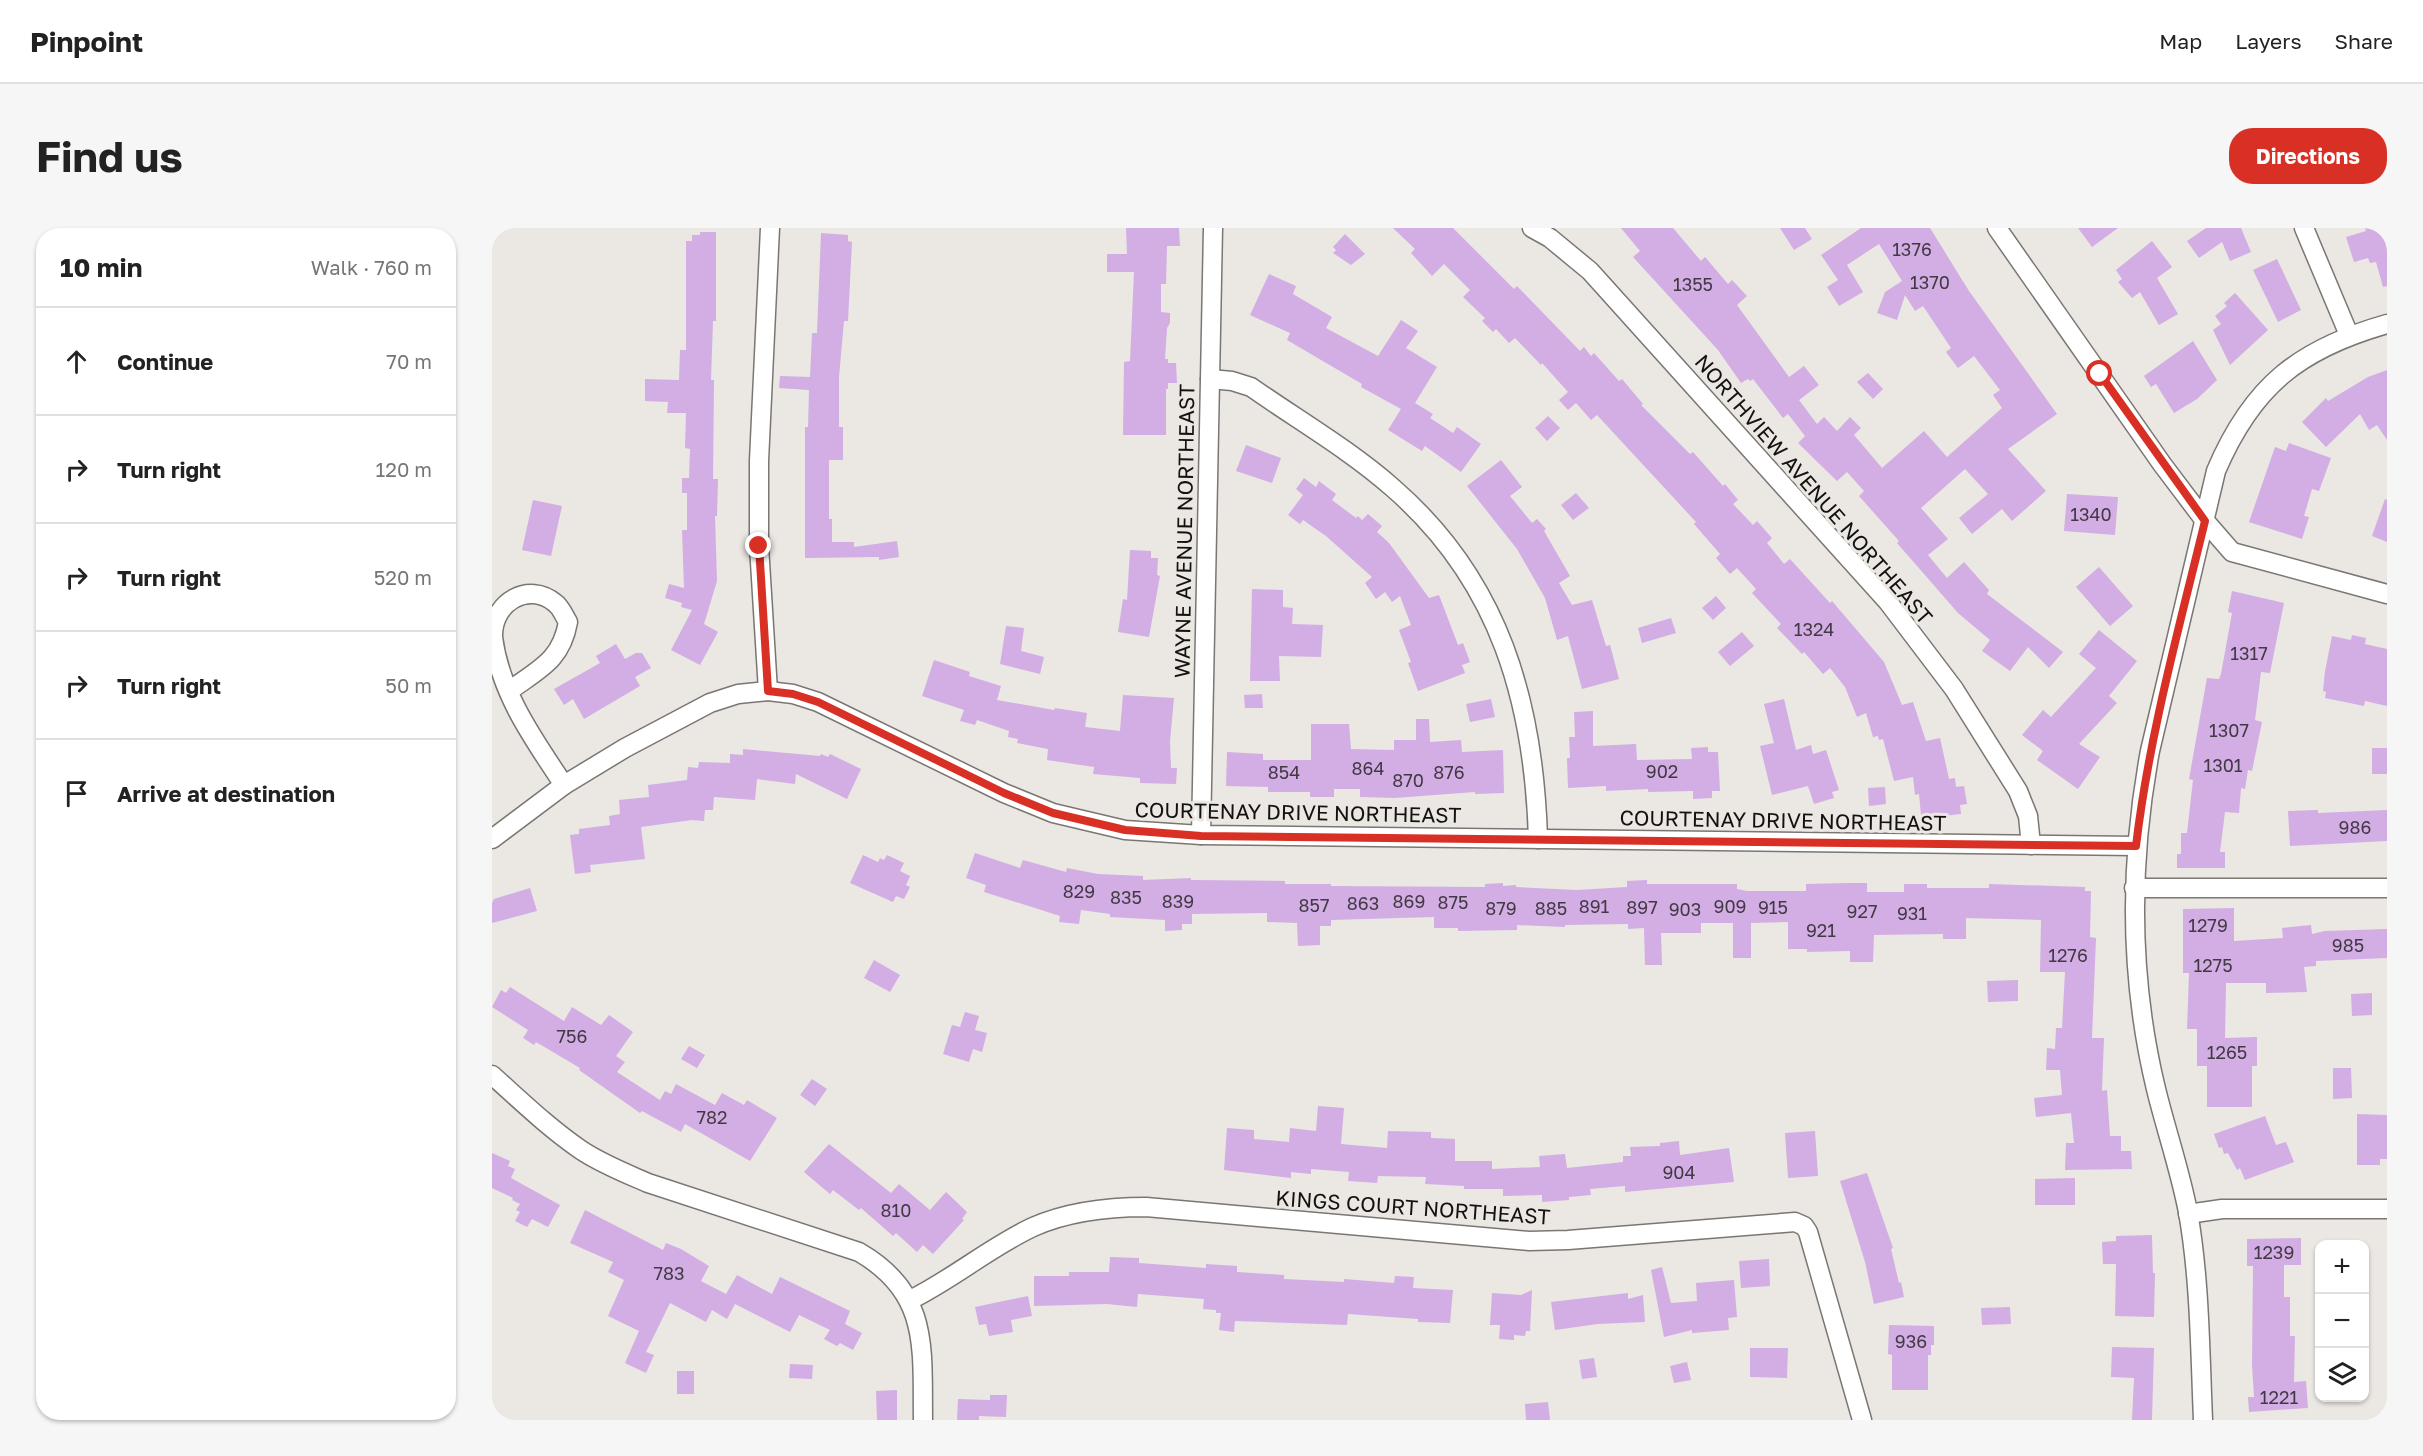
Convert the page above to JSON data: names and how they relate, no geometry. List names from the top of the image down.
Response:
{
  "streets": {
    "street": [
      "NORTHVIEW AVENUE NORTHEAST",
      "WAYNE AVENUE NORTHEAST",
      "COURTENAY DRIVE NORTHEAST",
      "KINGS COURT NORTHEAST"
    ]
  },
  "crossings": [
    ["NORTHVIEW AVENUE NORTHEAST", "COURTENAY DRIVE NORTHEAST"],
    ["WAYNE AVENUE NORTHEAST", "COURTENAY DRIVE NORTHEAST"]
  ],
  "house_numbers": [
    "1376",
    "1370",
    "1355",
    "1340",
    "1324",
    "1317",
    "1307",
    "1301",
    "864",
    "902",
    "854",
    "876",
    "870",
    "986",
    "829",
    "835",
    "839",
    "869",
    "875",
    "863",
    "857",
    "891",
    "909",
    "897",
    "915",
    "879",
    "885",
    "903",
    "927",
    "931",
    "1279",
    "921",
    "985",
    "1276",
    "1275",
    "756",
    "1265",
    "782",
    "904",
    "810",
    "1239",
    "783",
    "936",
    "1221"
  ],
  "page": {
    "header": "Pinpoint",
    "nav": ["Map", "Layers", "Share"],
    "buttons": "Directions",
    "title": "Find us",
    "heading": ["10 min", "Walk · 760 m"],
    "list": [
      ["Continue", "70 m"],
      ["Turn right", "120 m"],
      ["Turn right", "520 m"],
      ["Turn right", "50 m"],
      "Arrive at destination"
    ],
    "map_buttons": ["+", "−"]
  }
}
